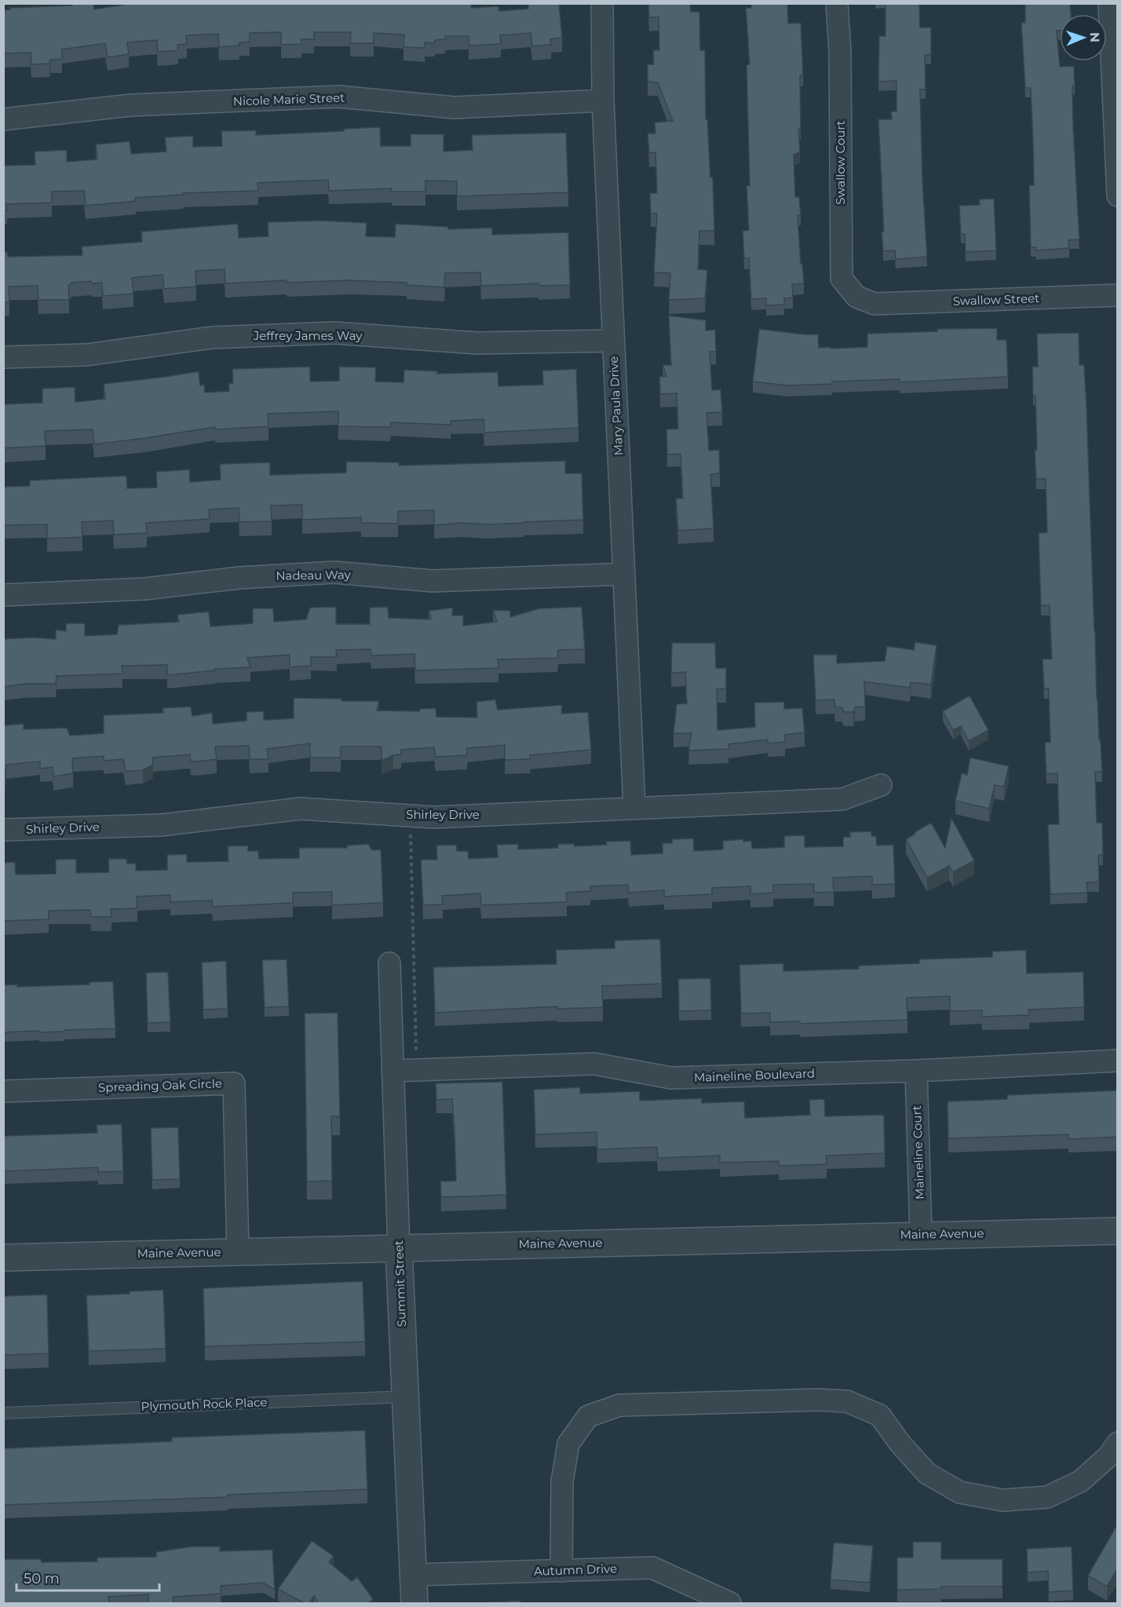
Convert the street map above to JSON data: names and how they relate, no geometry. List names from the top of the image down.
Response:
{
  "streets": {
    "street": [
      "Nicole Marie Street",
      "Swallow Court",
      "Swallow Street",
      "Jeffrey James Way",
      "Mary Paula Drive",
      "Nadeau Way",
      "Shirley Drive",
      "Maineline Boulevard",
      "Spreading Oak Circle",
      "Maineline Court",
      "Maine Avenue",
      "Summit Street",
      "Autumn Drive"
    ],
    "lane": ["Plymouth Rock Place"]
  },
  "crossings": [
    ["Nicole Marie Street", "Mary Paula Drive"],
    ["Swallow Court", "Swallow Street"],
    ["Jeffrey James Way", "Mary Paula Drive"],
    ["Mary Paula Drive", "Nadeau Way"],
    ["Mary Paula Drive", "Shirley Drive"],
    ["Maineline Boulevard", "Maineline Court"],
    ["Maineline Boulevard", "Summit Street"],
    ["Spreading Oak Circle", "Maine Avenue"],
    ["Maineline Court", "Maine Avenue"],
    ["Maine Avenue", "Summit Street"],
    ["Summit Street", "Plymouth Rock Place"],
    ["Summit Street", "Autumn Drive"]
  ],
  "scale_bar": "50 m",
  "north": "right"
}
